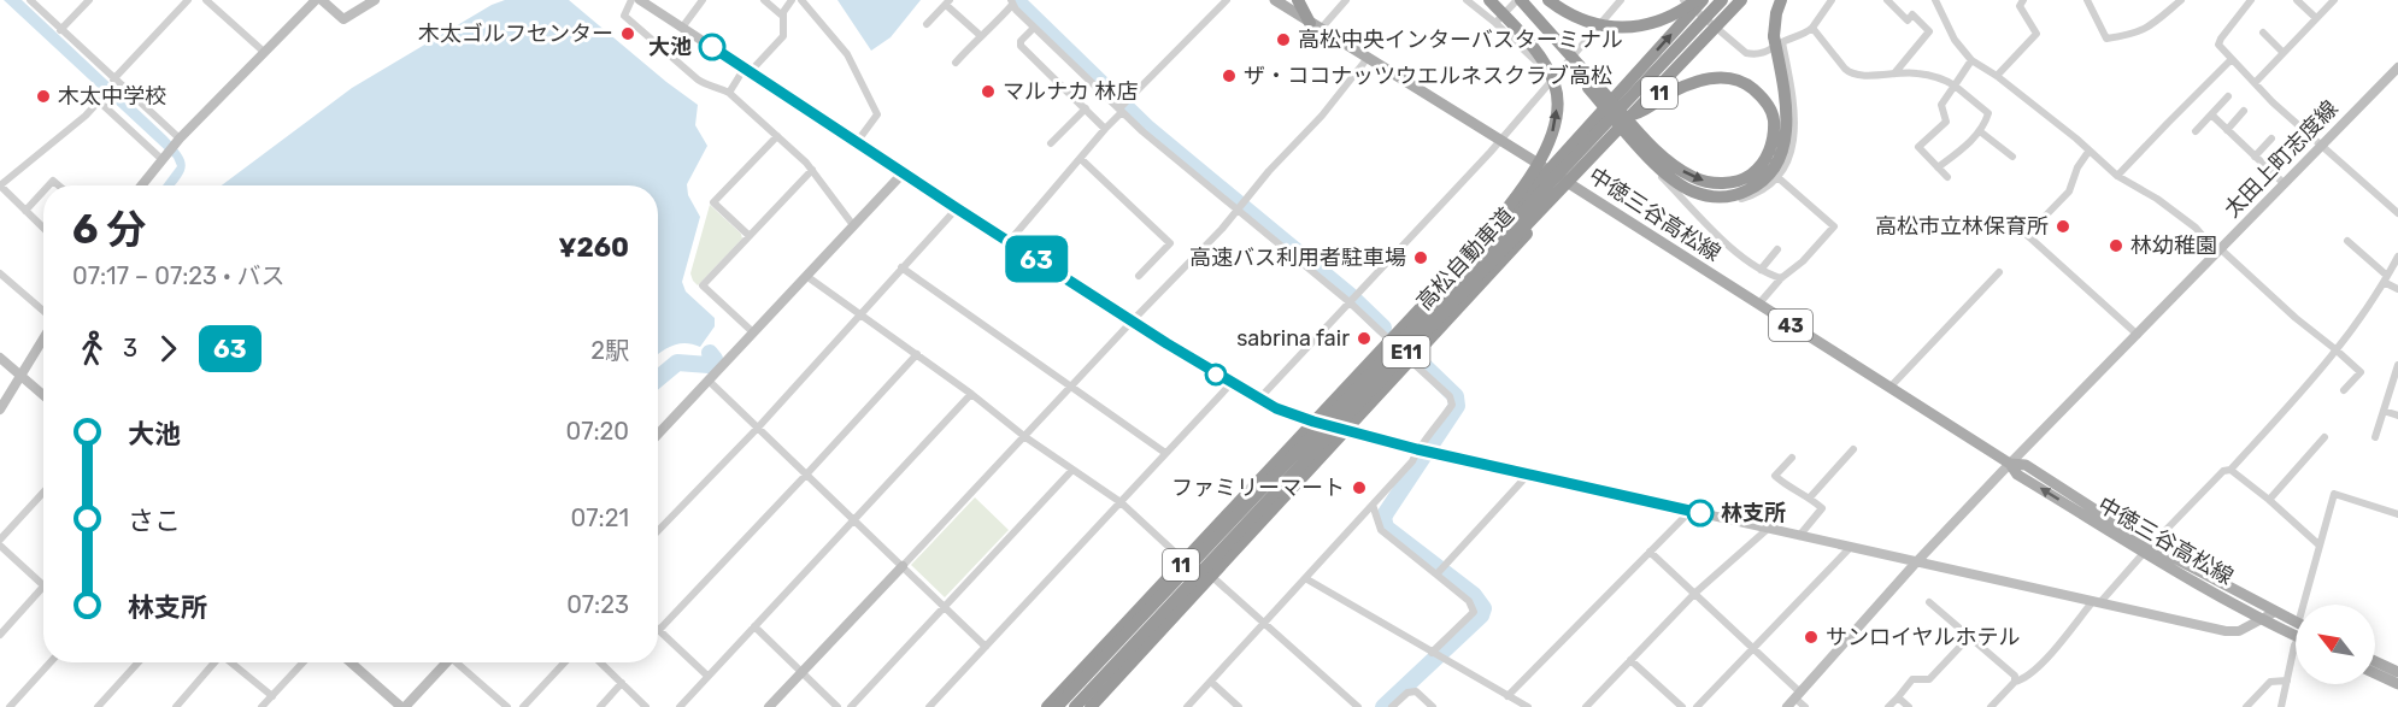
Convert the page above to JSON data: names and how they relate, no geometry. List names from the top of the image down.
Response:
{
  "streets": {
    "highway": ["11", "高松自動車道", "E11"],
    "main road": ["中徳三谷高松線", "43"],
    "street": ["太田上町志度線"]
  },
  "crossings": [
    ["11", "中徳三谷高松線"],
    ["太田上町志度線", "中徳三谷高松線"]
  ],
  "places": [
    "木太ゴルフセンター",
    "高松中央インターバスターミナル",
    "大池",
    "ザ・ココナッツウエルネスクラブ高松",
    "マルナカ 林店",
    "木太中学校",
    "高松市立林保育所",
    "林幼稚園",
    "高速バス利用者駐車場",
    "sabrina fair",
    "ファミリーマート",
    "林支所",
    "サンロイヤルホテル"
  ],
  "lines": ["bus line 63"],
  "north": "top left",
  "page": {
    "on_map": "63",
    "heading": ["6 分", "07:17 – 07:23 · バス", "¥260"],
    "legs": ["3", "63", "2駅"],
    "list": [
      {
        "name": "大池",
        "value": "07:20"
      },
      {
        "name": "さこ",
        "value": "07:21"
      },
      {
        "name": "林支所",
        "value": "07:23"
      }
    ]
  }
}
